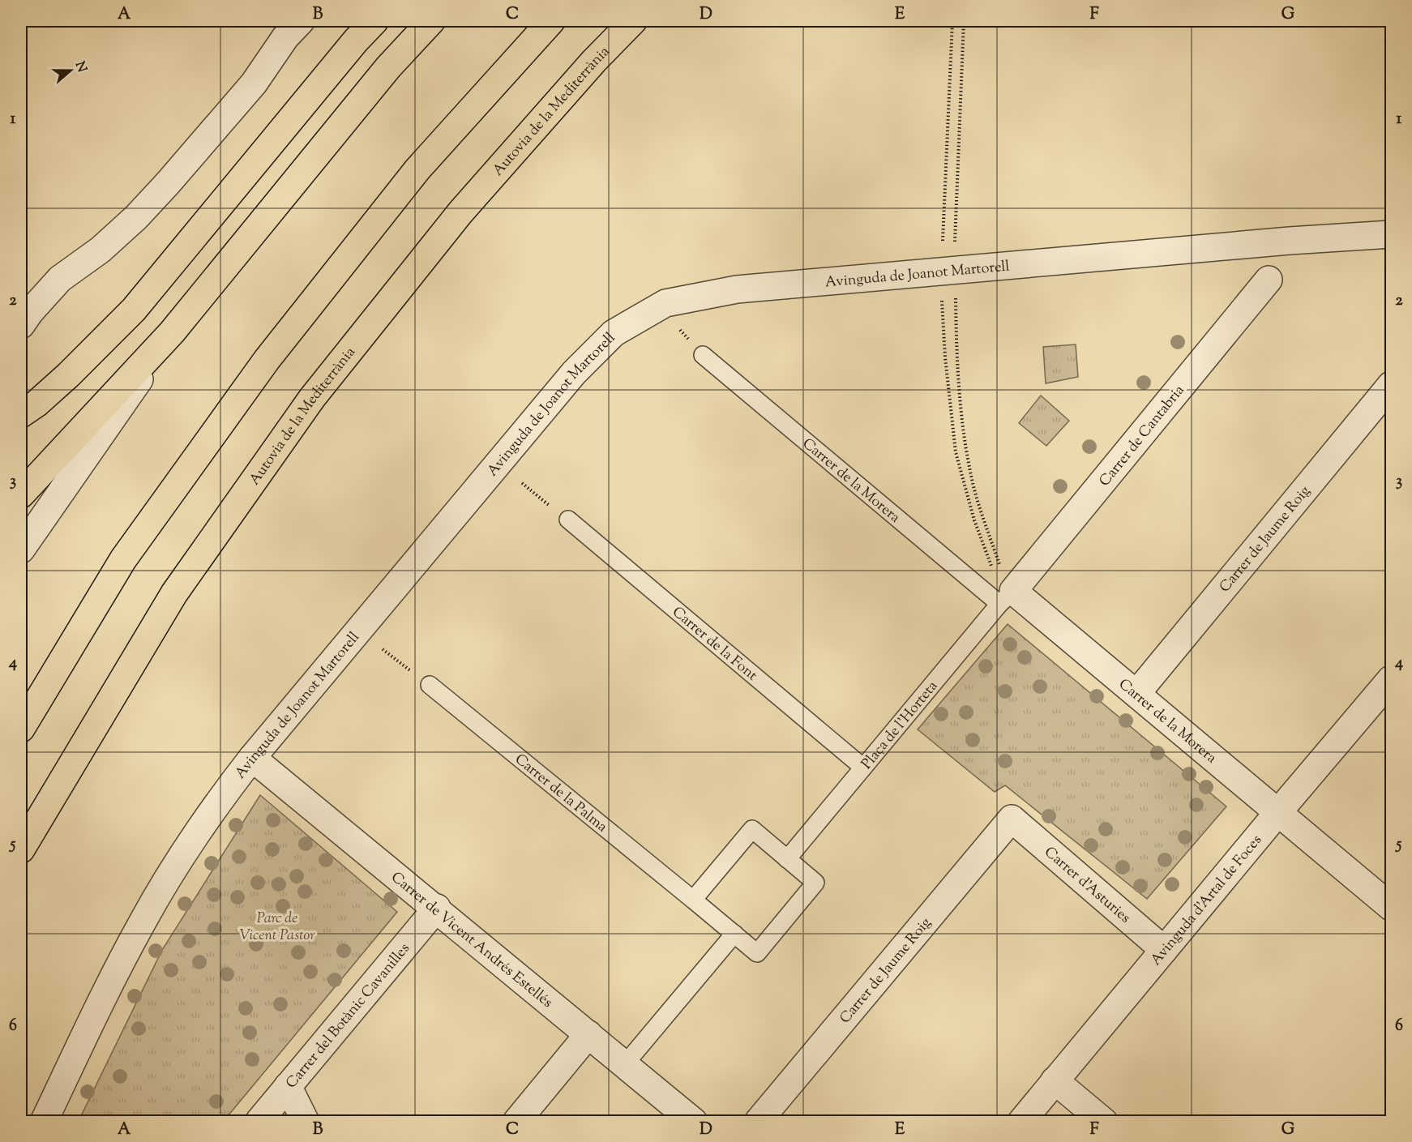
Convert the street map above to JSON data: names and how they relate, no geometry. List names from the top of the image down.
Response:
{
  "streets": {
    "highway": ["Autovia de la Mediterrània"],
    "street": [
      "Avinguda de Joanot Martorell",
      "Carrer de Cantabria",
      "Carrer de la Morera",
      "Carrer de Jaume Roig",
      "Carrer d'Asturies",
      "Avinguda d'Artal de Foces",
      "Carrer de Vicent Andrés Estellés",
      "Carrer del Botànic Cavanilles"
    ],
    "lane": ["Carrer de la Font", "Plaça de l'Horteta", "Carrer de la Palma"]
  },
  "crossings": [
    ["Avinguda de Joanot Martorell", "Carrer de Vicent Andrés Estellés"],
    ["Carrer de Cantabria", "Carrer de la Morera"],
    ["Carrer de Cantabria", "Plaça de l'Horteta"],
    ["Carrer de la Morera", "Carrer de Jaume Roig"],
    ["Carrer de la Morera", "Plaça de l'Horteta"],
    ["Carrer de la Morera", "Avinguda d'Artal de Foces"],
    ["Carrer de Jaume Roig", "Carrer d'Asturies"],
    ["Carrer de la Font", "Plaça de l'Horteta"],
    ["Carrer d'Asturies", "Avinguda d'Artal de Foces"],
    ["Carrer de Vicent Andrés Estellés", "Carrer del Botànic Cavanilles"]
  ],
  "parks": ["Parc de Vicent Pastor"],
  "north": "right",
  "grid": {
    "columns": [
      "A",
      "B",
      "C",
      "D",
      "E",
      "F",
      "G"
    ],
    "rows": [
      "1",
      "2",
      "3",
      "4",
      "5",
      "6"
    ]
  }
}
